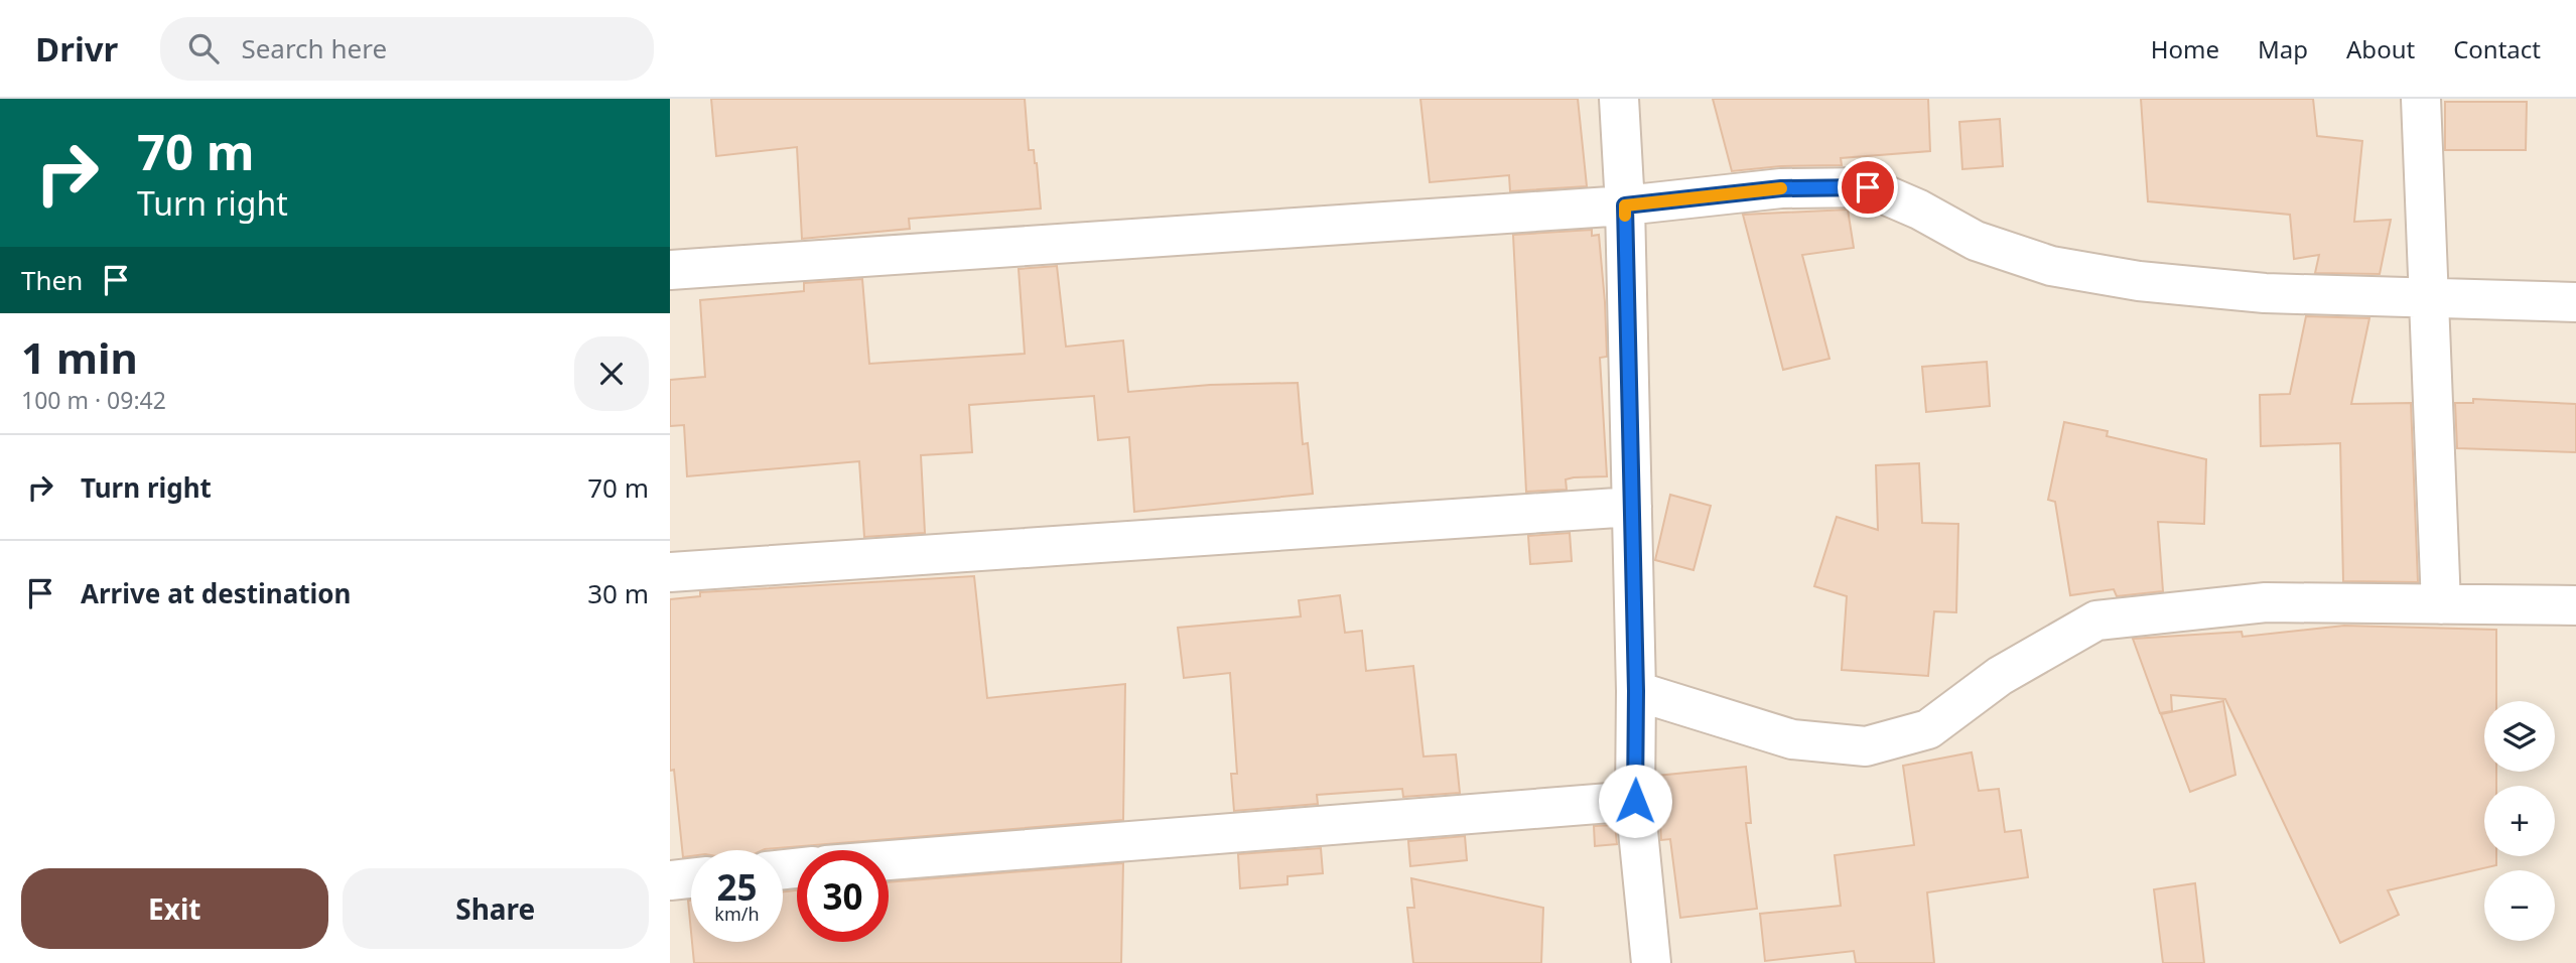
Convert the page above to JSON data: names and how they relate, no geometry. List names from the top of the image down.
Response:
{
  "page": {
    "header": "Drivr",
    "search": "Search here",
    "nav": [
      "Home",
      "Map",
      "About",
      "Contact"
    ],
    "turn": ["70 m", "Turn right"],
    "then": "Then",
    "heading": ["1 min", "100 m · 09:42"],
    "list": [
      {
        "name": "Turn right",
        "value": "70 m"
      },
      {
        "name": "Arrive at destination",
        "value": "30 m"
      }
    ],
    "map_buttons": ["+", "−"],
    "speed": "25 km/h",
    "limit": "30",
    "buttons": ["Exit", "Share"]
  }
}
